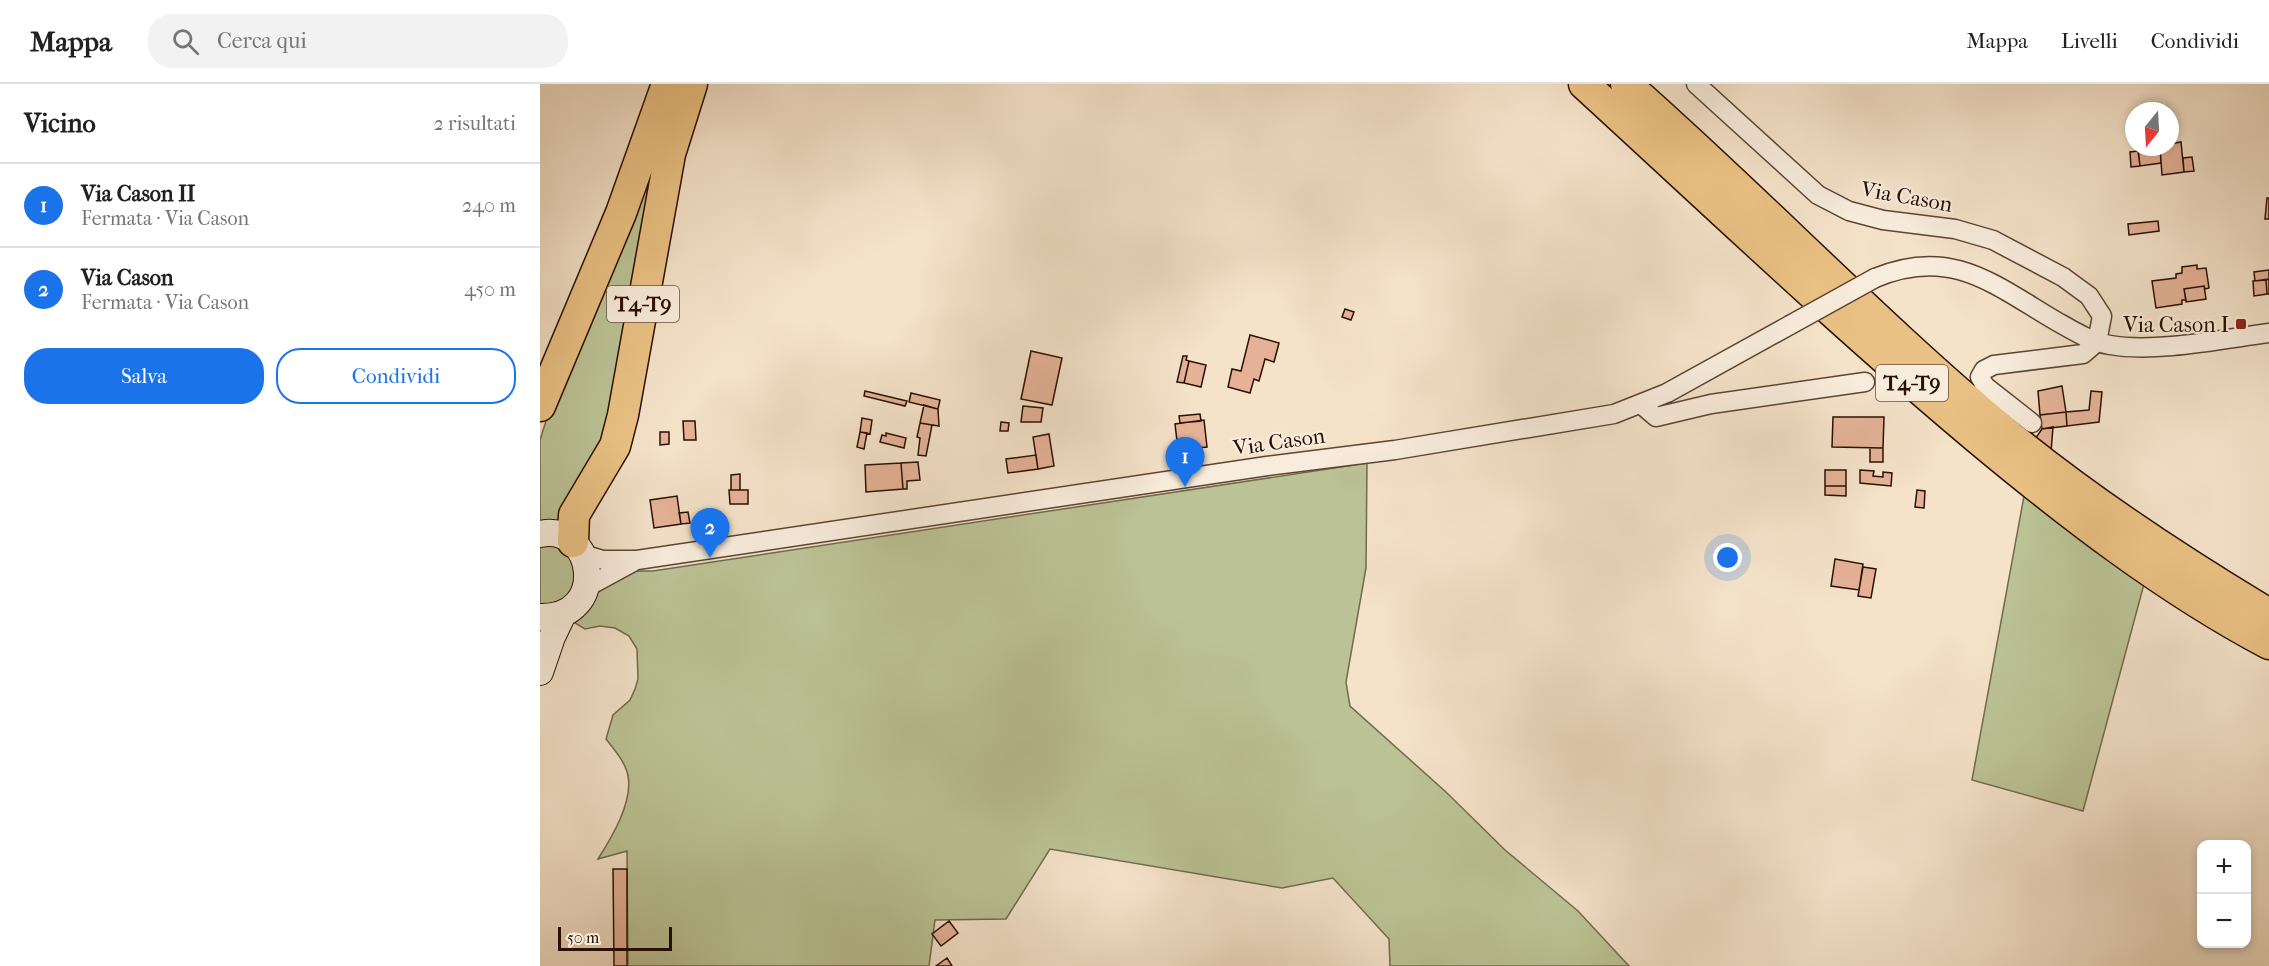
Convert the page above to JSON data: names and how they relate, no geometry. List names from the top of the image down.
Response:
{
  "streets": {
    "highway": ["T4-T9"],
    "street": ["Via Cason"]
  },
  "crossings": [
    ["Via Cason", "T4-T9"]
  ],
  "places": {
    "transit": ["Via Cason I"]
  },
  "scale_bar": "50 m",
  "north": "bottom",
  "page": {
    "header": "Mappa",
    "search": "Cerca qui",
    "nav": ["Mappa", "Livelli", "Condividi"],
    "heading": ["Vicino", "2 risultati"],
    "list": [
      {
        "mark": "1",
        "name": "Via Cason II",
        "note": "Fermata · Via Cason",
        "value": "240 m"
      },
      {
        "mark": "2",
        "name": "Via Cason",
        "note": "Fermata · Via Cason",
        "value": "450 m"
      }
    ],
    "buttons": ["Salva", "Condividi"],
    "pins": ["1", "2"],
    "map_buttons": ["+", "−"],
    "scale": "50 m"
  }
}
